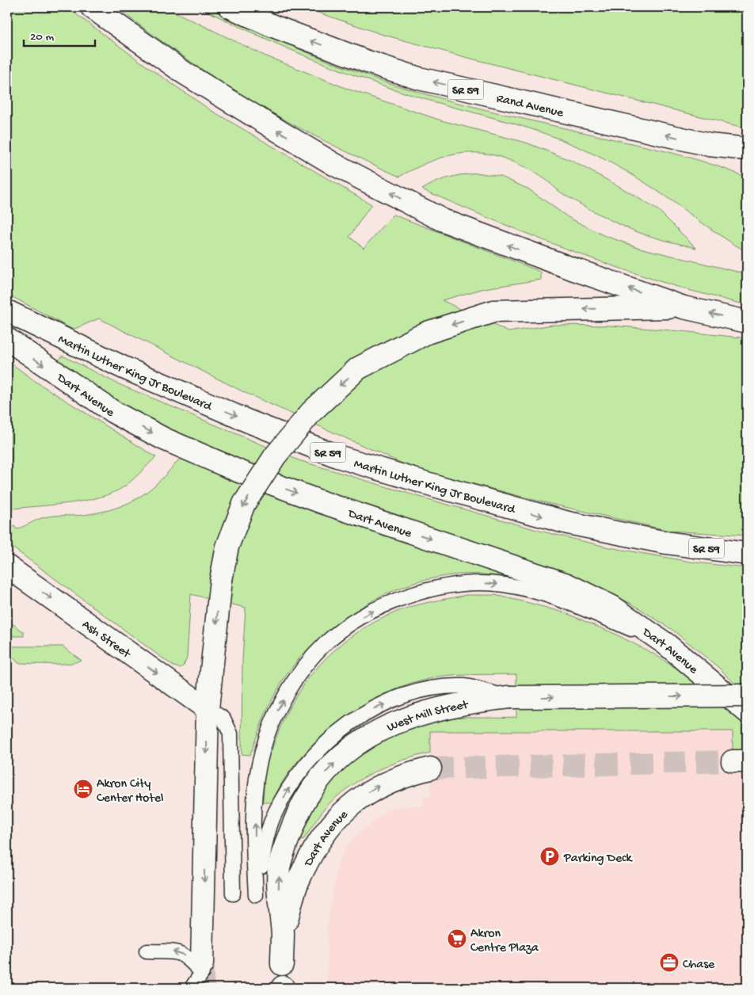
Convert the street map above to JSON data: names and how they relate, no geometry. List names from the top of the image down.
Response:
{
  "streets": {
    "main road": [
      "SR 59",
      "Rand Avenue",
      "Martin Luther King Jr Boulevard",
      "Dart Avenue",
      "Ash Street",
      "West Mill Street"
    ]
  },
  "crossings": [
    ["Dart Avenue", "West Mill Street"]
  ],
  "one_way": [
    "Martin Luther King Jr Boulevard",
    "Dart Avenue",
    "Ash Street",
    "West Mill Street"
  ],
  "places": {
    "hotel": ["Akron City Center Hotel"],
    "parking": ["Parking Deck"],
    "supermarket": ["Akron Centre Plaza"],
    "office": ["Chase"]
  },
  "scale_bar": "20 m"
}
